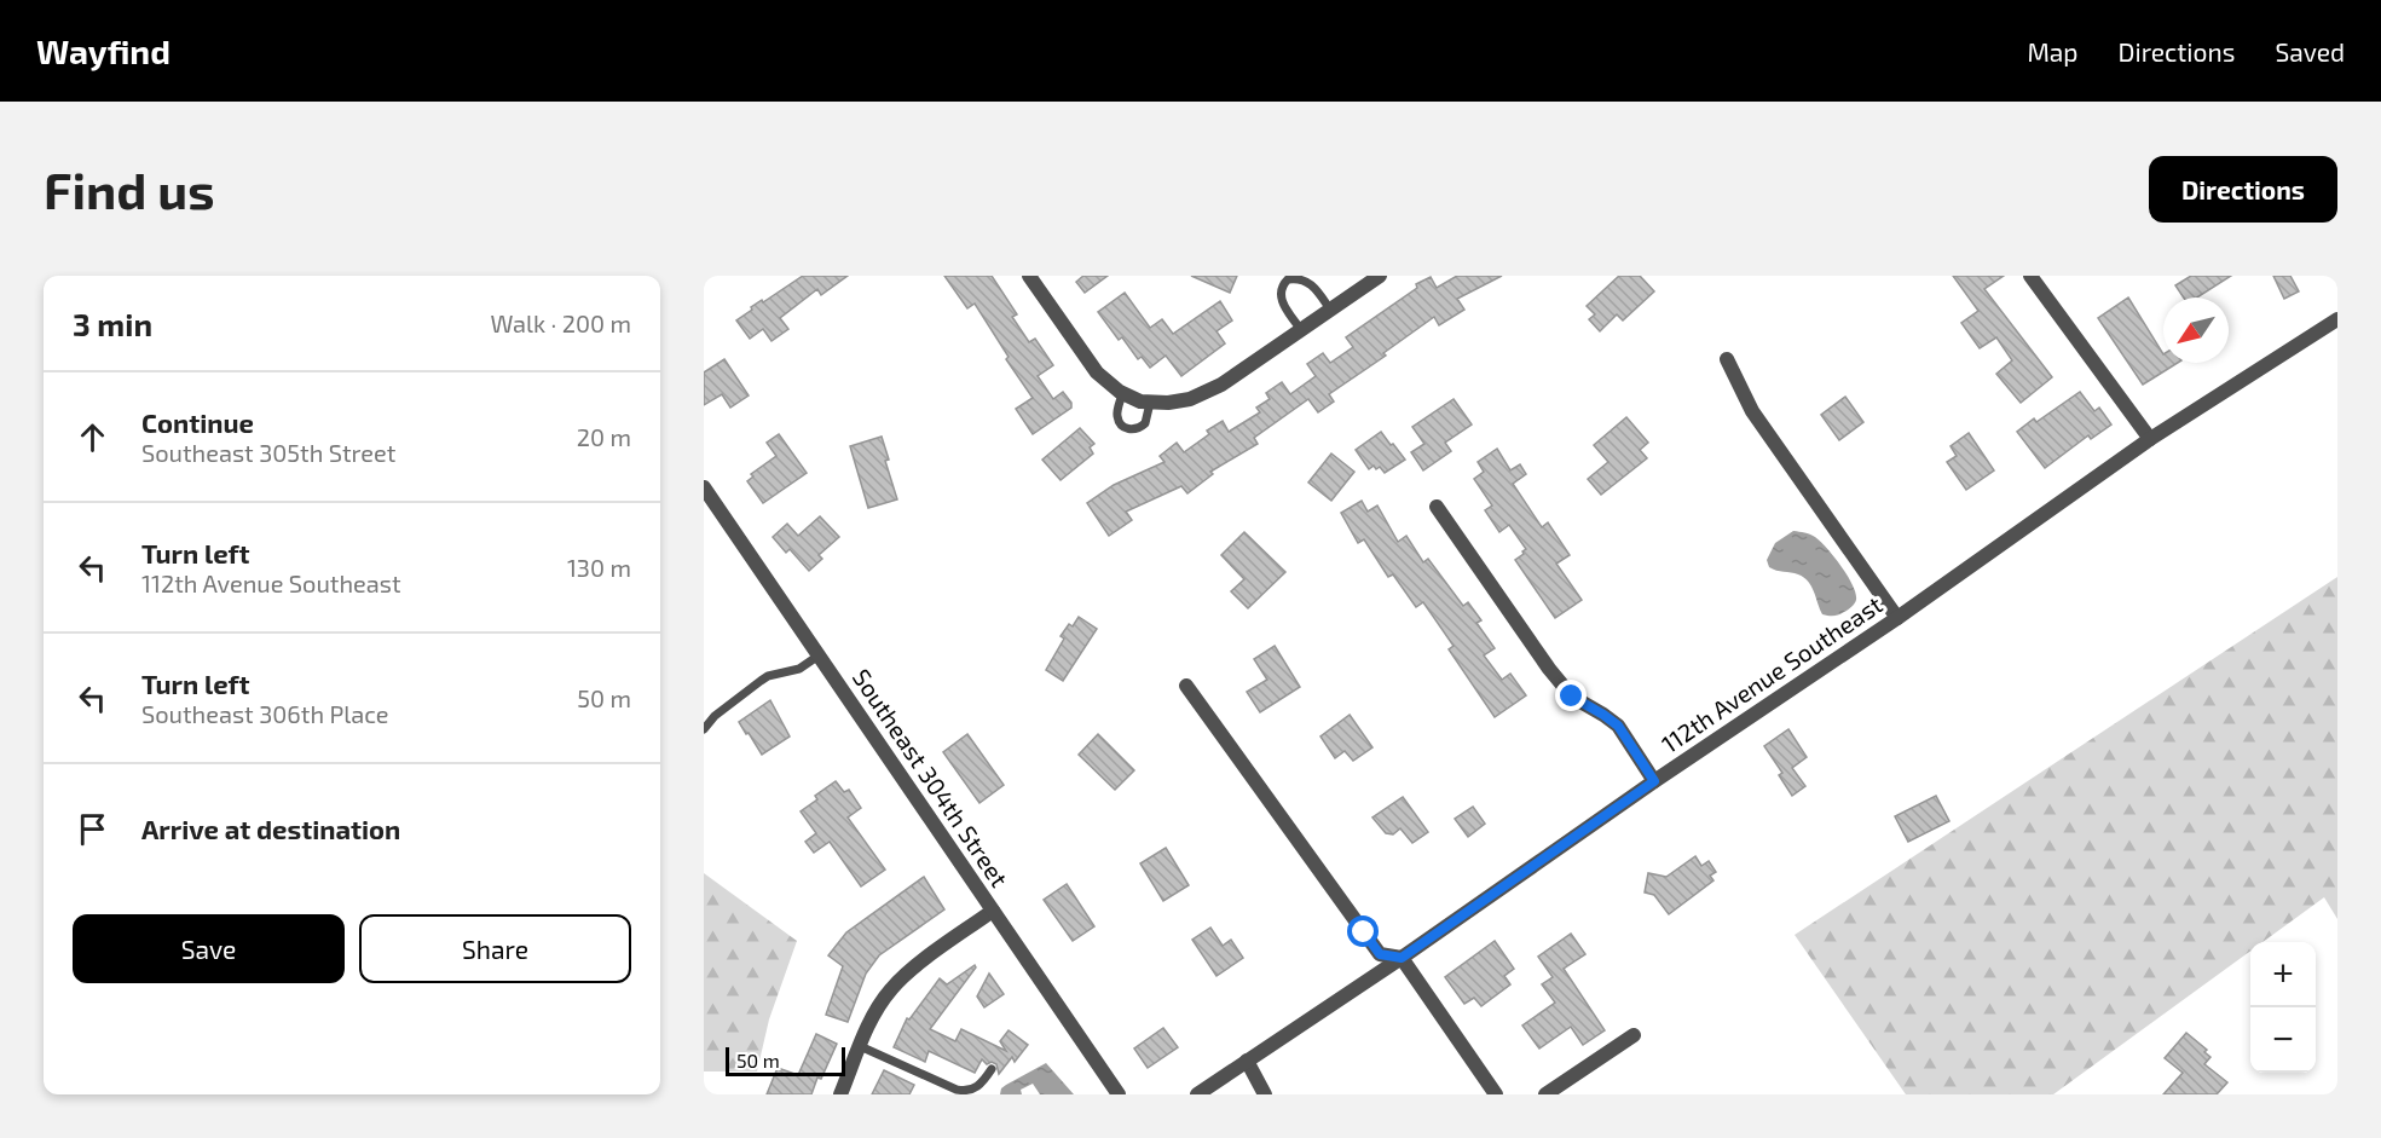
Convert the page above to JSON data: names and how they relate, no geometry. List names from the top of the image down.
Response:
{
  "streets": {
    "street": ["112th Avenue Southeast", "Southeast 304th Street"]
  },
  "scale_bar": "50 m",
  "north": "bottom left",
  "page": {
    "header": "Wayfind",
    "nav": ["Map", "Directions", "Saved"],
    "buttons": [
      "Directions",
      ["Save", "Share"]
    ],
    "title": "Find us",
    "heading": ["3 min", "Walk · 200 m"],
    "list": [
      ["Continue", "Southeast 305th Street", "20 m"],
      ["Turn left", "112th Avenue Southeast", "130 m"],
      ["Turn left", "Southeast 306th Place", "50 m"],
      "Arrive at destination"
    ],
    "map_buttons": ["+", "−"],
    "scale": "50 m"
  }
}
